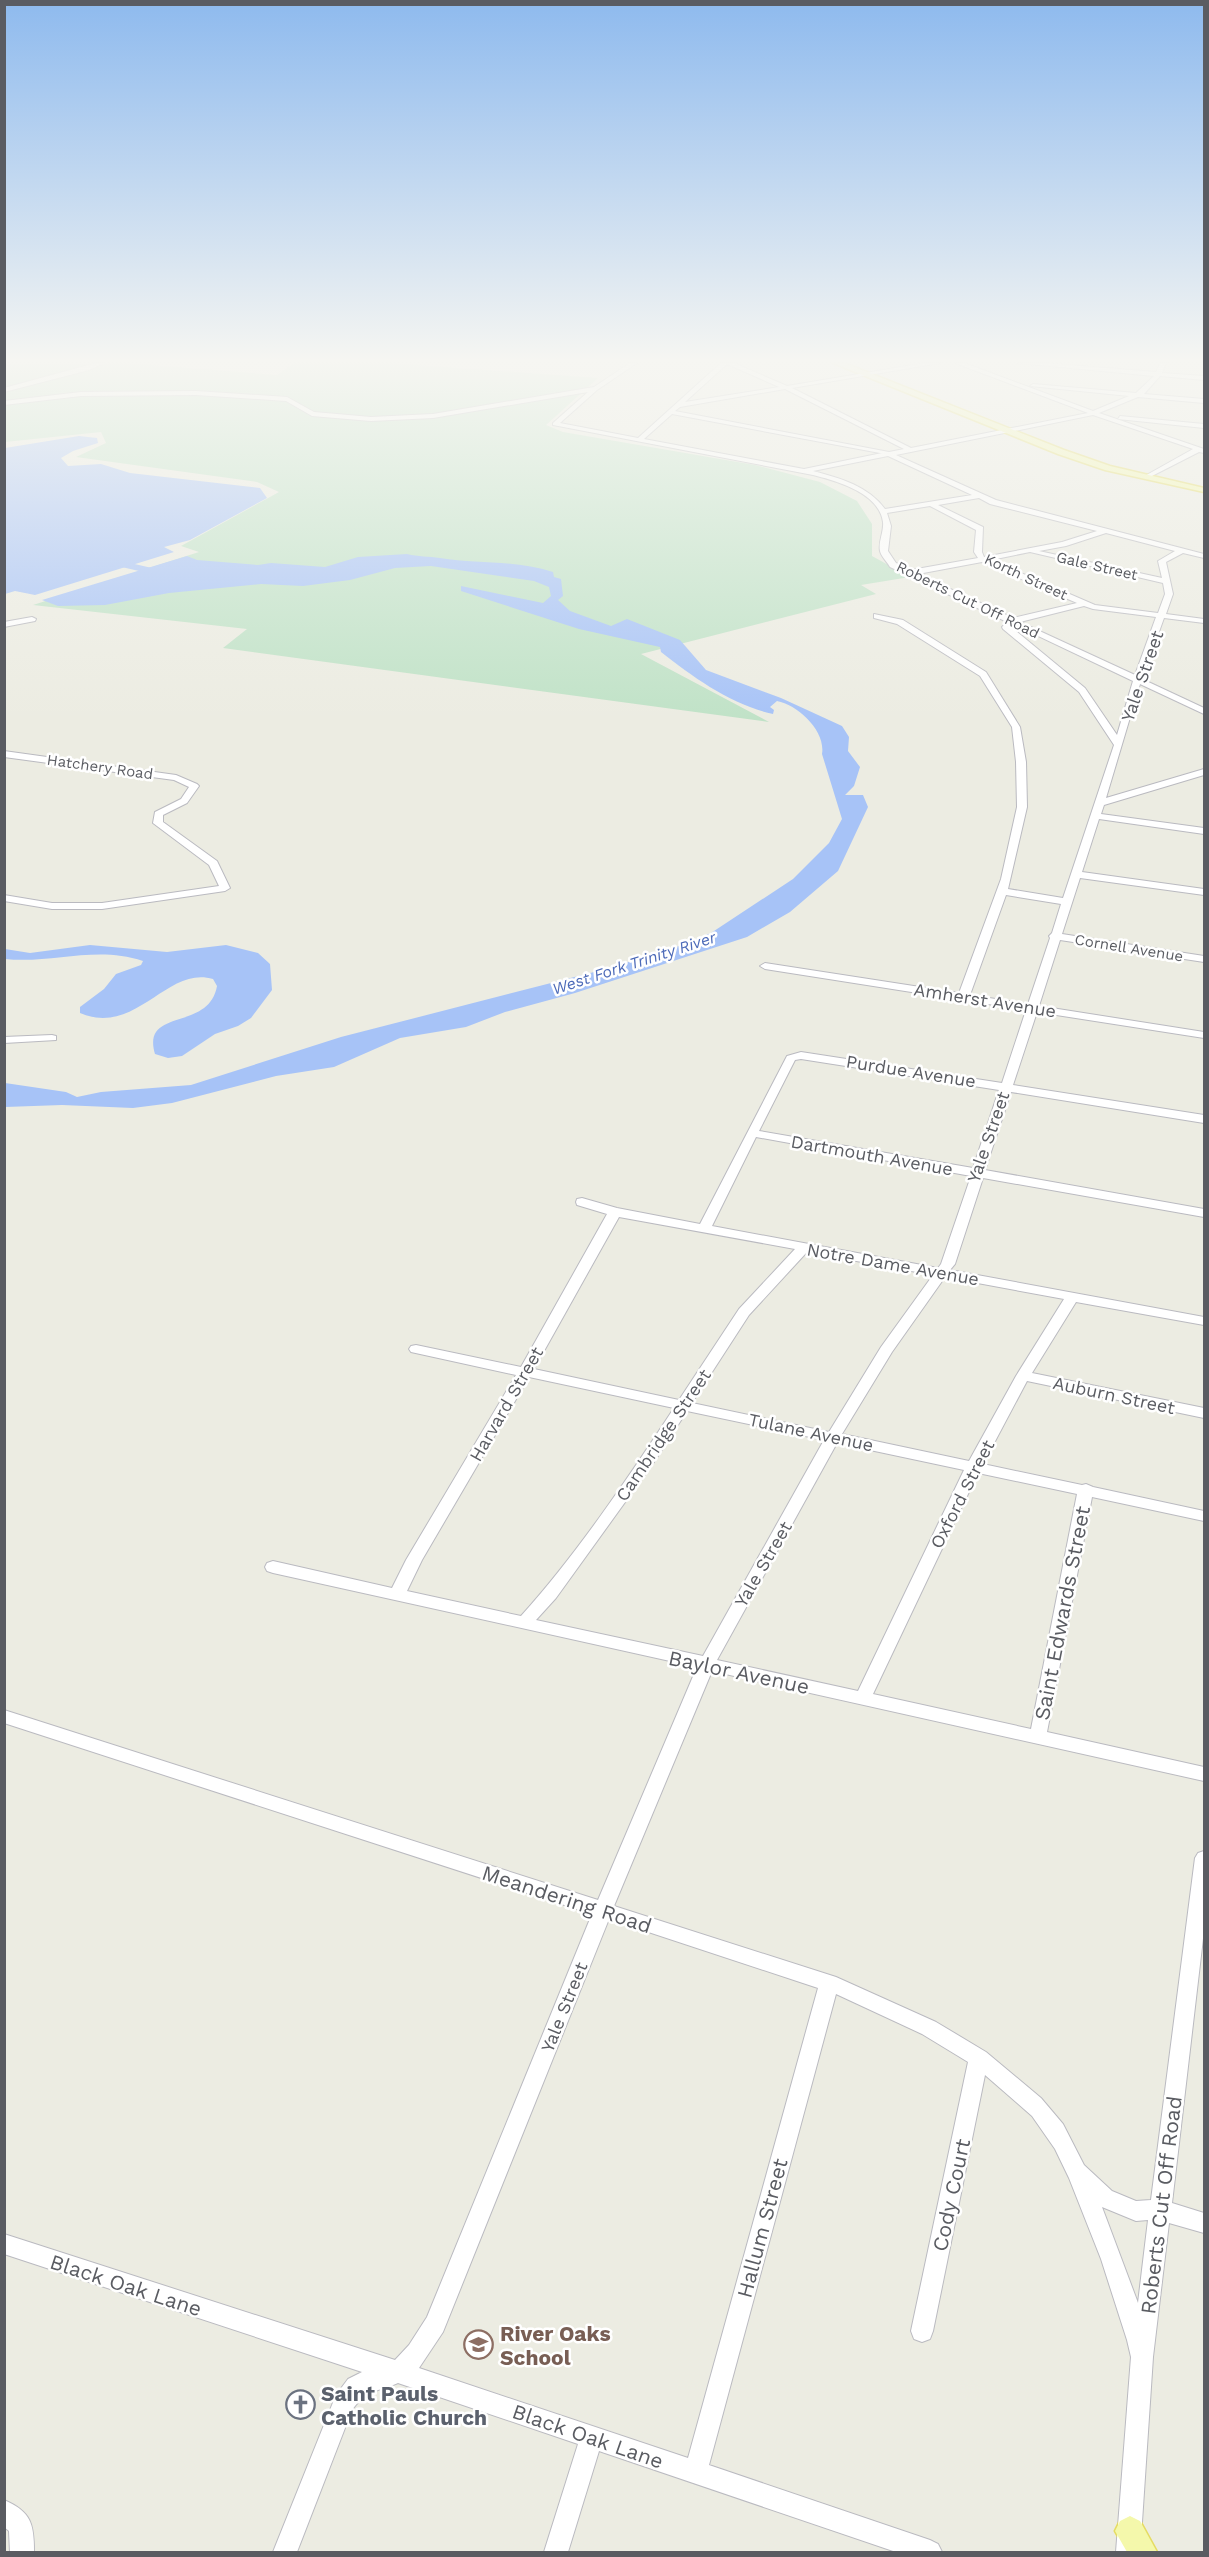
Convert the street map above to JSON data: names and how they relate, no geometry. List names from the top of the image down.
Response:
{
  "streets": {
    "street": [
      "Gale Street",
      "Korth Street",
      "Roberts Cut Off Road",
      "Yale Street",
      "Hatchery Road",
      "Cornell Avenue",
      "Amherst Avenue",
      "Purdue Avenue",
      "Dartmouth Avenue",
      "Notre Dame Avenue",
      "Auburn Street",
      "Harvard Street",
      "Tulane Avenue",
      "Cambridge Street",
      "Oxford Street",
      "Saint Edwards Street",
      "Baylor Avenue",
      "Meandering Road",
      "Cody Court",
      "Hallum Street",
      "Black Oak Lane"
    ]
  },
  "crossings": [
    ["Gale Street", "Yale Street"],
    ["Roberts Cut Off Road", "Yale Street"],
    ["Roberts Cut Off Road", "Meandering Road"],
    ["Yale Street", "Cornell Avenue"],
    ["Yale Street", "Amherst Avenue"],
    ["Yale Street", "Purdue Avenue"],
    ["Yale Street", "Dartmouth Avenue"],
    ["Yale Street", "Notre Dame Avenue"],
    ["Yale Street", "Tulane Avenue"],
    ["Yale Street", "Baylor Avenue"],
    ["Yale Street", "Meandering Road"],
    ["Yale Street", "Black Oak Lane"],
    ["Purdue Avenue", "Dartmouth Avenue"],
    ["Notre Dame Avenue", "Harvard Street"],
    ["Notre Dame Avenue", "Cambridge Street"],
    ["Notre Dame Avenue", "Oxford Street"],
    ["Auburn Street", "Oxford Street"],
    ["Harvard Street", "Tulane Avenue"],
    ["Harvard Street", "Baylor Avenue"],
    ["Tulane Avenue", "Cambridge Street"],
    ["Tulane Avenue", "Oxford Street"],
    ["Tulane Avenue", "Saint Edwards Street"],
    ["Cambridge Street", "Baylor Avenue"],
    ["Oxford Street", "Baylor Avenue"],
    ["Saint Edwards Street", "Baylor Avenue"],
    ["Meandering Road", "Cody Court"],
    ["Meandering Road", "Hallum Street"],
    ["Hallum Street", "Black Oak Lane"]
  ],
  "water": ["West Fork Trinity River"],
  "places": {
    "school or university": ["River Oaks School"],
    "church": ["Saint Pauls Catholic Church"]
  }
}
